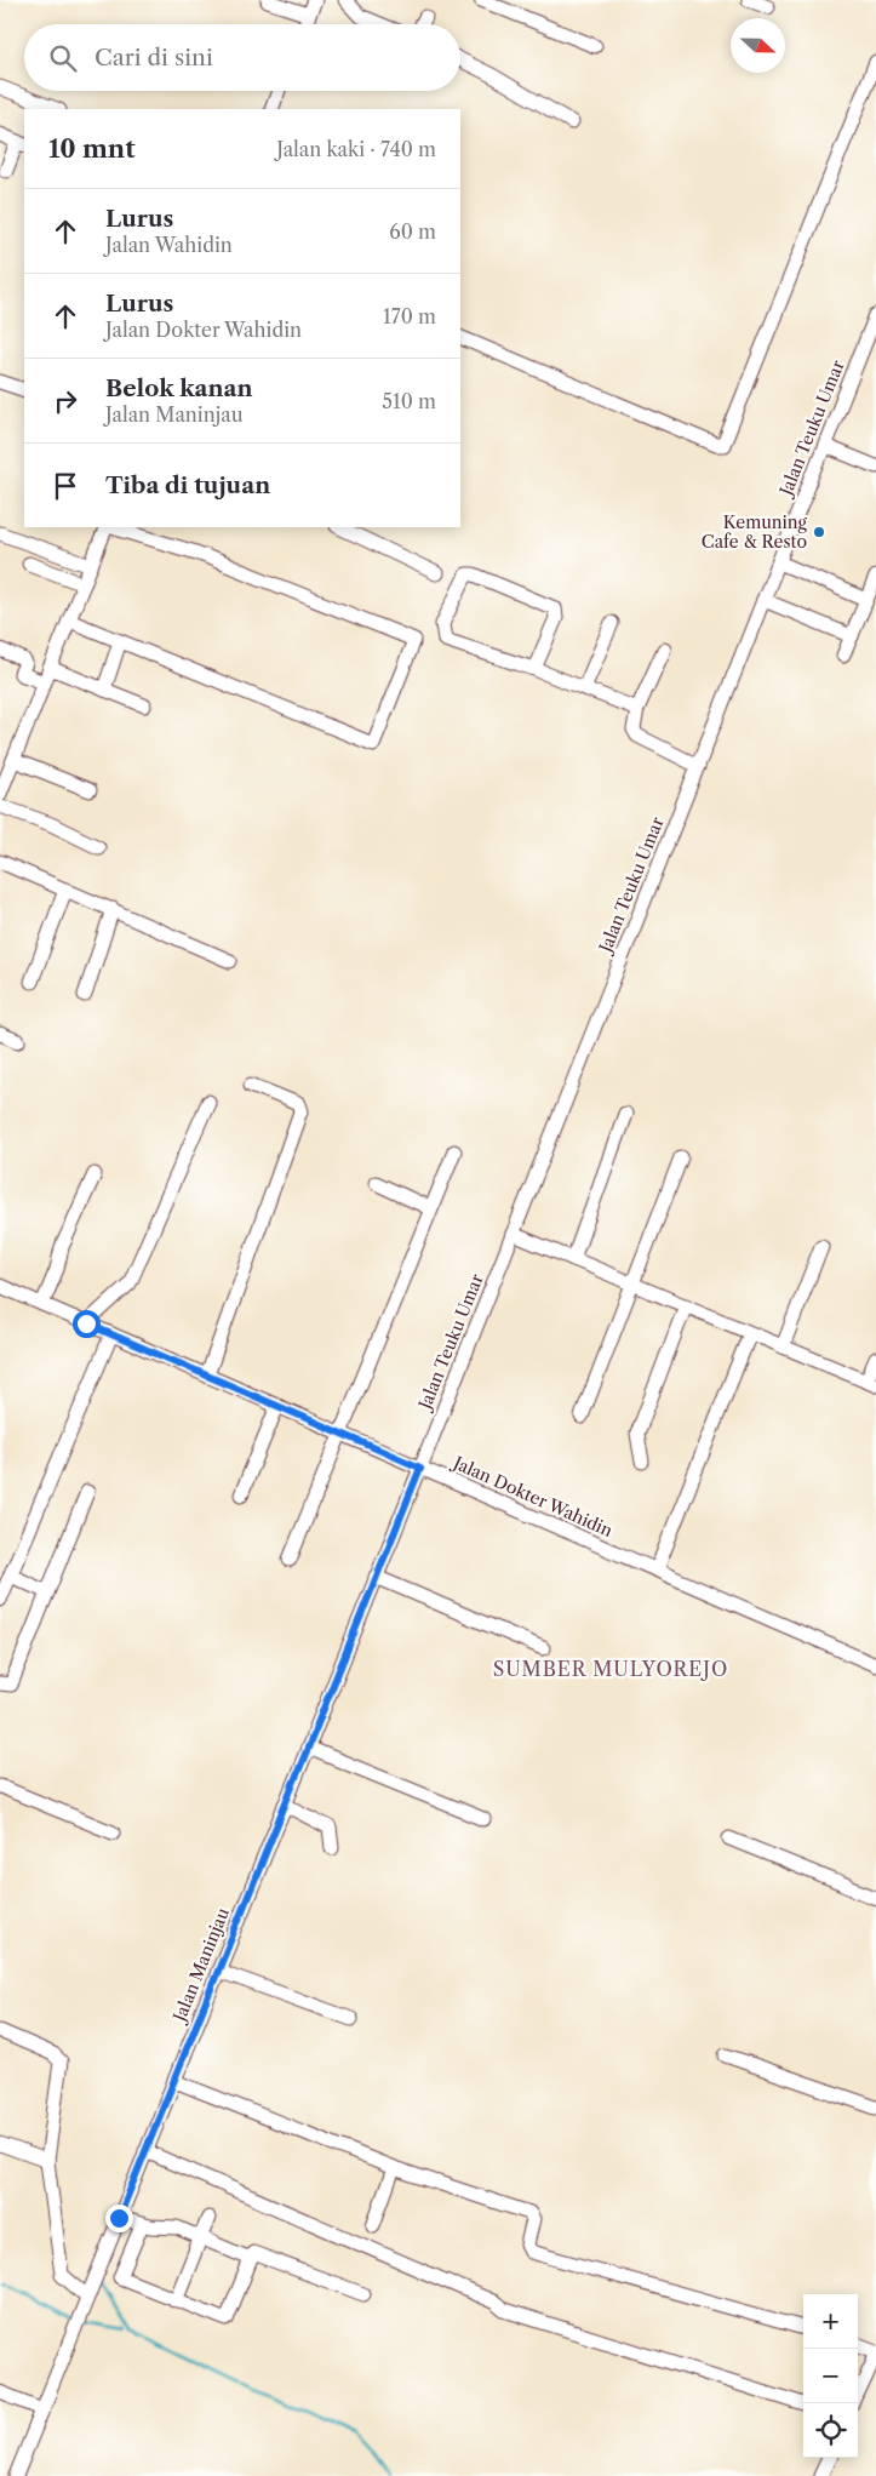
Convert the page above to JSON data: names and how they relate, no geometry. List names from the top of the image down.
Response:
{
  "streets": {
    "street": ["Jalan Teuku Umar", "Jalan Dokter Wahidin", "Jalan Maninjau"]
  },
  "crossings": [
    ["Jalan Teuku Umar", "Jalan Dokter Wahidin"],
    ["Jalan Teuku Umar", "Jalan Maninjau"],
    ["Jalan Dokter Wahidin", "Jalan Maninjau"]
  ],
  "districts": ["SUMBER MULYOREJO"],
  "places": ["Kemuning Cafe & Resto"],
  "north": "right",
  "page": {
    "search": "Cari di sini",
    "heading": ["10 mnt", "Jalan kaki · 740 m"],
    "list": [
      ["Lurus", "Jalan Wahidin", "60 m"],
      ["Lurus", "Jalan Dokter Wahidin", "170 m"],
      ["Belok kanan", "Jalan Maninjau", "510 m"],
      "Tiba di tujuan"
    ],
    "map_buttons": ["+", "−"]
  }
}
